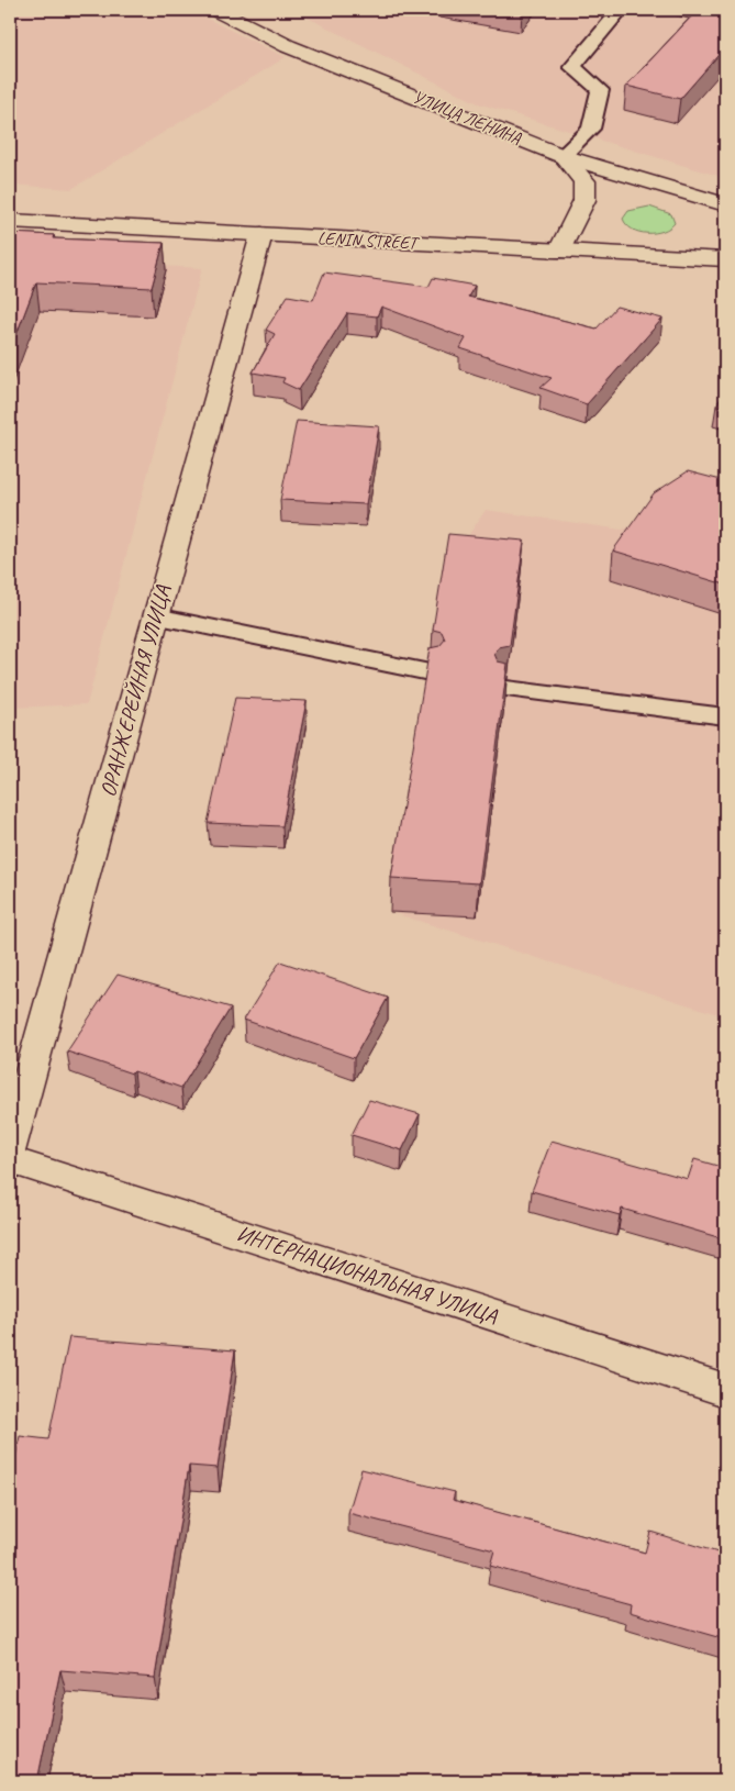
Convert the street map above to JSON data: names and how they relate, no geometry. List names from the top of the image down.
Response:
{
  "streets": {
    "street": [
      "УЛИЦА ЛЕНИНА",
      "LENIN STREET",
      "ОРАНЖЕРЕЙНАЯ УЛИЦА",
      "ИНТЕРНАЦИОНАЛЬНАЯ УЛИЦА"
    ]
  },
  "crossings": [
    ["LENIN STREET", "ОРАНЖЕРЕЙНАЯ УЛИЦА"]
  ]
}
